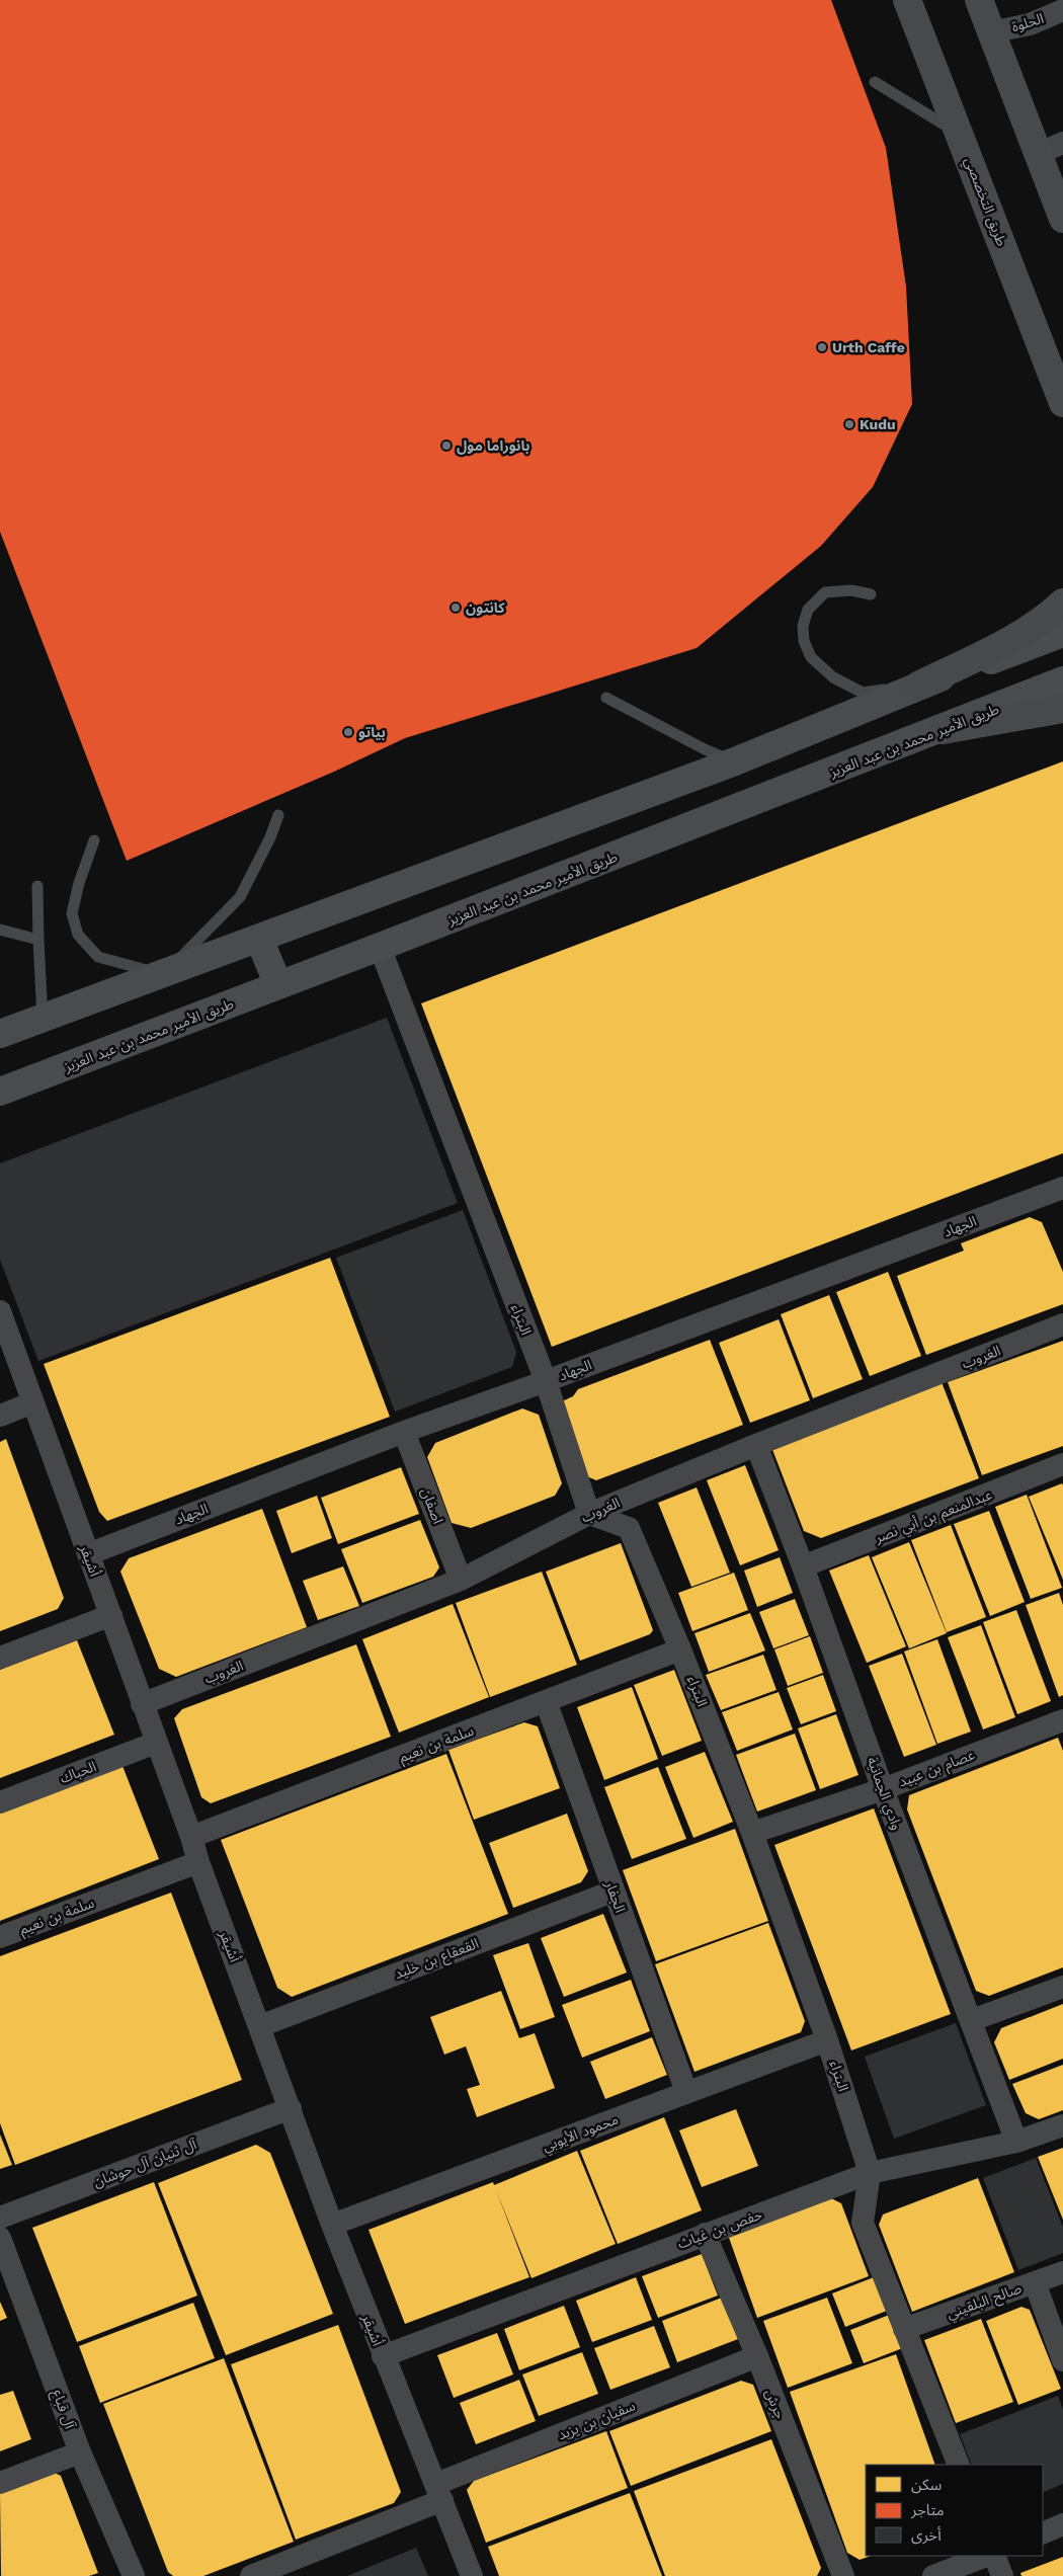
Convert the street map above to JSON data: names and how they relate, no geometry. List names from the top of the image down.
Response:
{
  "streets": {
    "main road": ["طريق التخصصي", "طريق الأمير محمد بن عبد العزيز"],
    "street": [
      "الحلوة",
      "الجهاد",
      "البتراء",
      "الغروب",
      "اصفان",
      "عبدالمنعم بن أبي نصر",
      "أشيقر",
      "سلمة بن نعيم",
      "عصام بن عبيد",
      "الحباك",
      "وادي الجمانية",
      "الجفار",
      "القعقاع بن خليد",
      "محمود الأيوبي",
      "آل ثنيان آل حوشان",
      "حفص بن غياث",
      "صالح البلقيني",
      "جرش",
      "آل قباع",
      "سفيان بن يزيد"
    ]
  },
  "crossings": [
    ["طريق الأمير محمد بن عبد العزيز", "البتراء"],
    ["الجهاد", "البتراء"],
    ["الجهاد", "اصفان"],
    ["الجهاد", "أشيقر"],
    ["البتراء", "الغروب"],
    ["البتراء", "سلمة بن نعيم"],
    ["البتراء", "عصام بن عبيد"],
    ["البتراء", "محمود الأيوبي"],
    ["البتراء", "حفص بن غياث"],
    ["البتراء", "صالح البلقيني"],
    ["الغروب", "اصفان"],
    ["الغروب", "أشيقر"],
    ["الغروب", "وادي الجمانية"],
    ["عبدالمنعم بن أبي نصر", "وادي الجمانية"],
    ["أشيقر", "سلمة بن نعيم"],
    ["أشيقر", "الحباك"],
    ["أشيقر", "القعقاع بن خليد"],
    ["أشيقر", "محمود الأيوبي"],
    ["أشيقر", "آل ثنيان آل حوشان"],
    ["أشيقر", "حفص بن غياث"],
    ["أشيقر", "سفيان بن يزيد"],
    ["سلمة بن نعيم", "الجفار"],
    ["عصام بن عبيد", "وادي الجمانية"],
    ["وادي الجمانية", "حفص بن غياث"],
    ["الجفار", "القعقاع بن خليد"],
    ["الجفار", "محمود الأيوبي"],
    ["حفص بن غياث", "جرش"],
    ["جرش", "سفيان بن يزيد"]
  ],
  "places": [
    "Urth Caffe",
    "Kudu",
    "بانوراما مول",
    "كانتون",
    "بياتو"
  ],
  "legend": ["سكن", "متاجر", "أخرى"]
}
